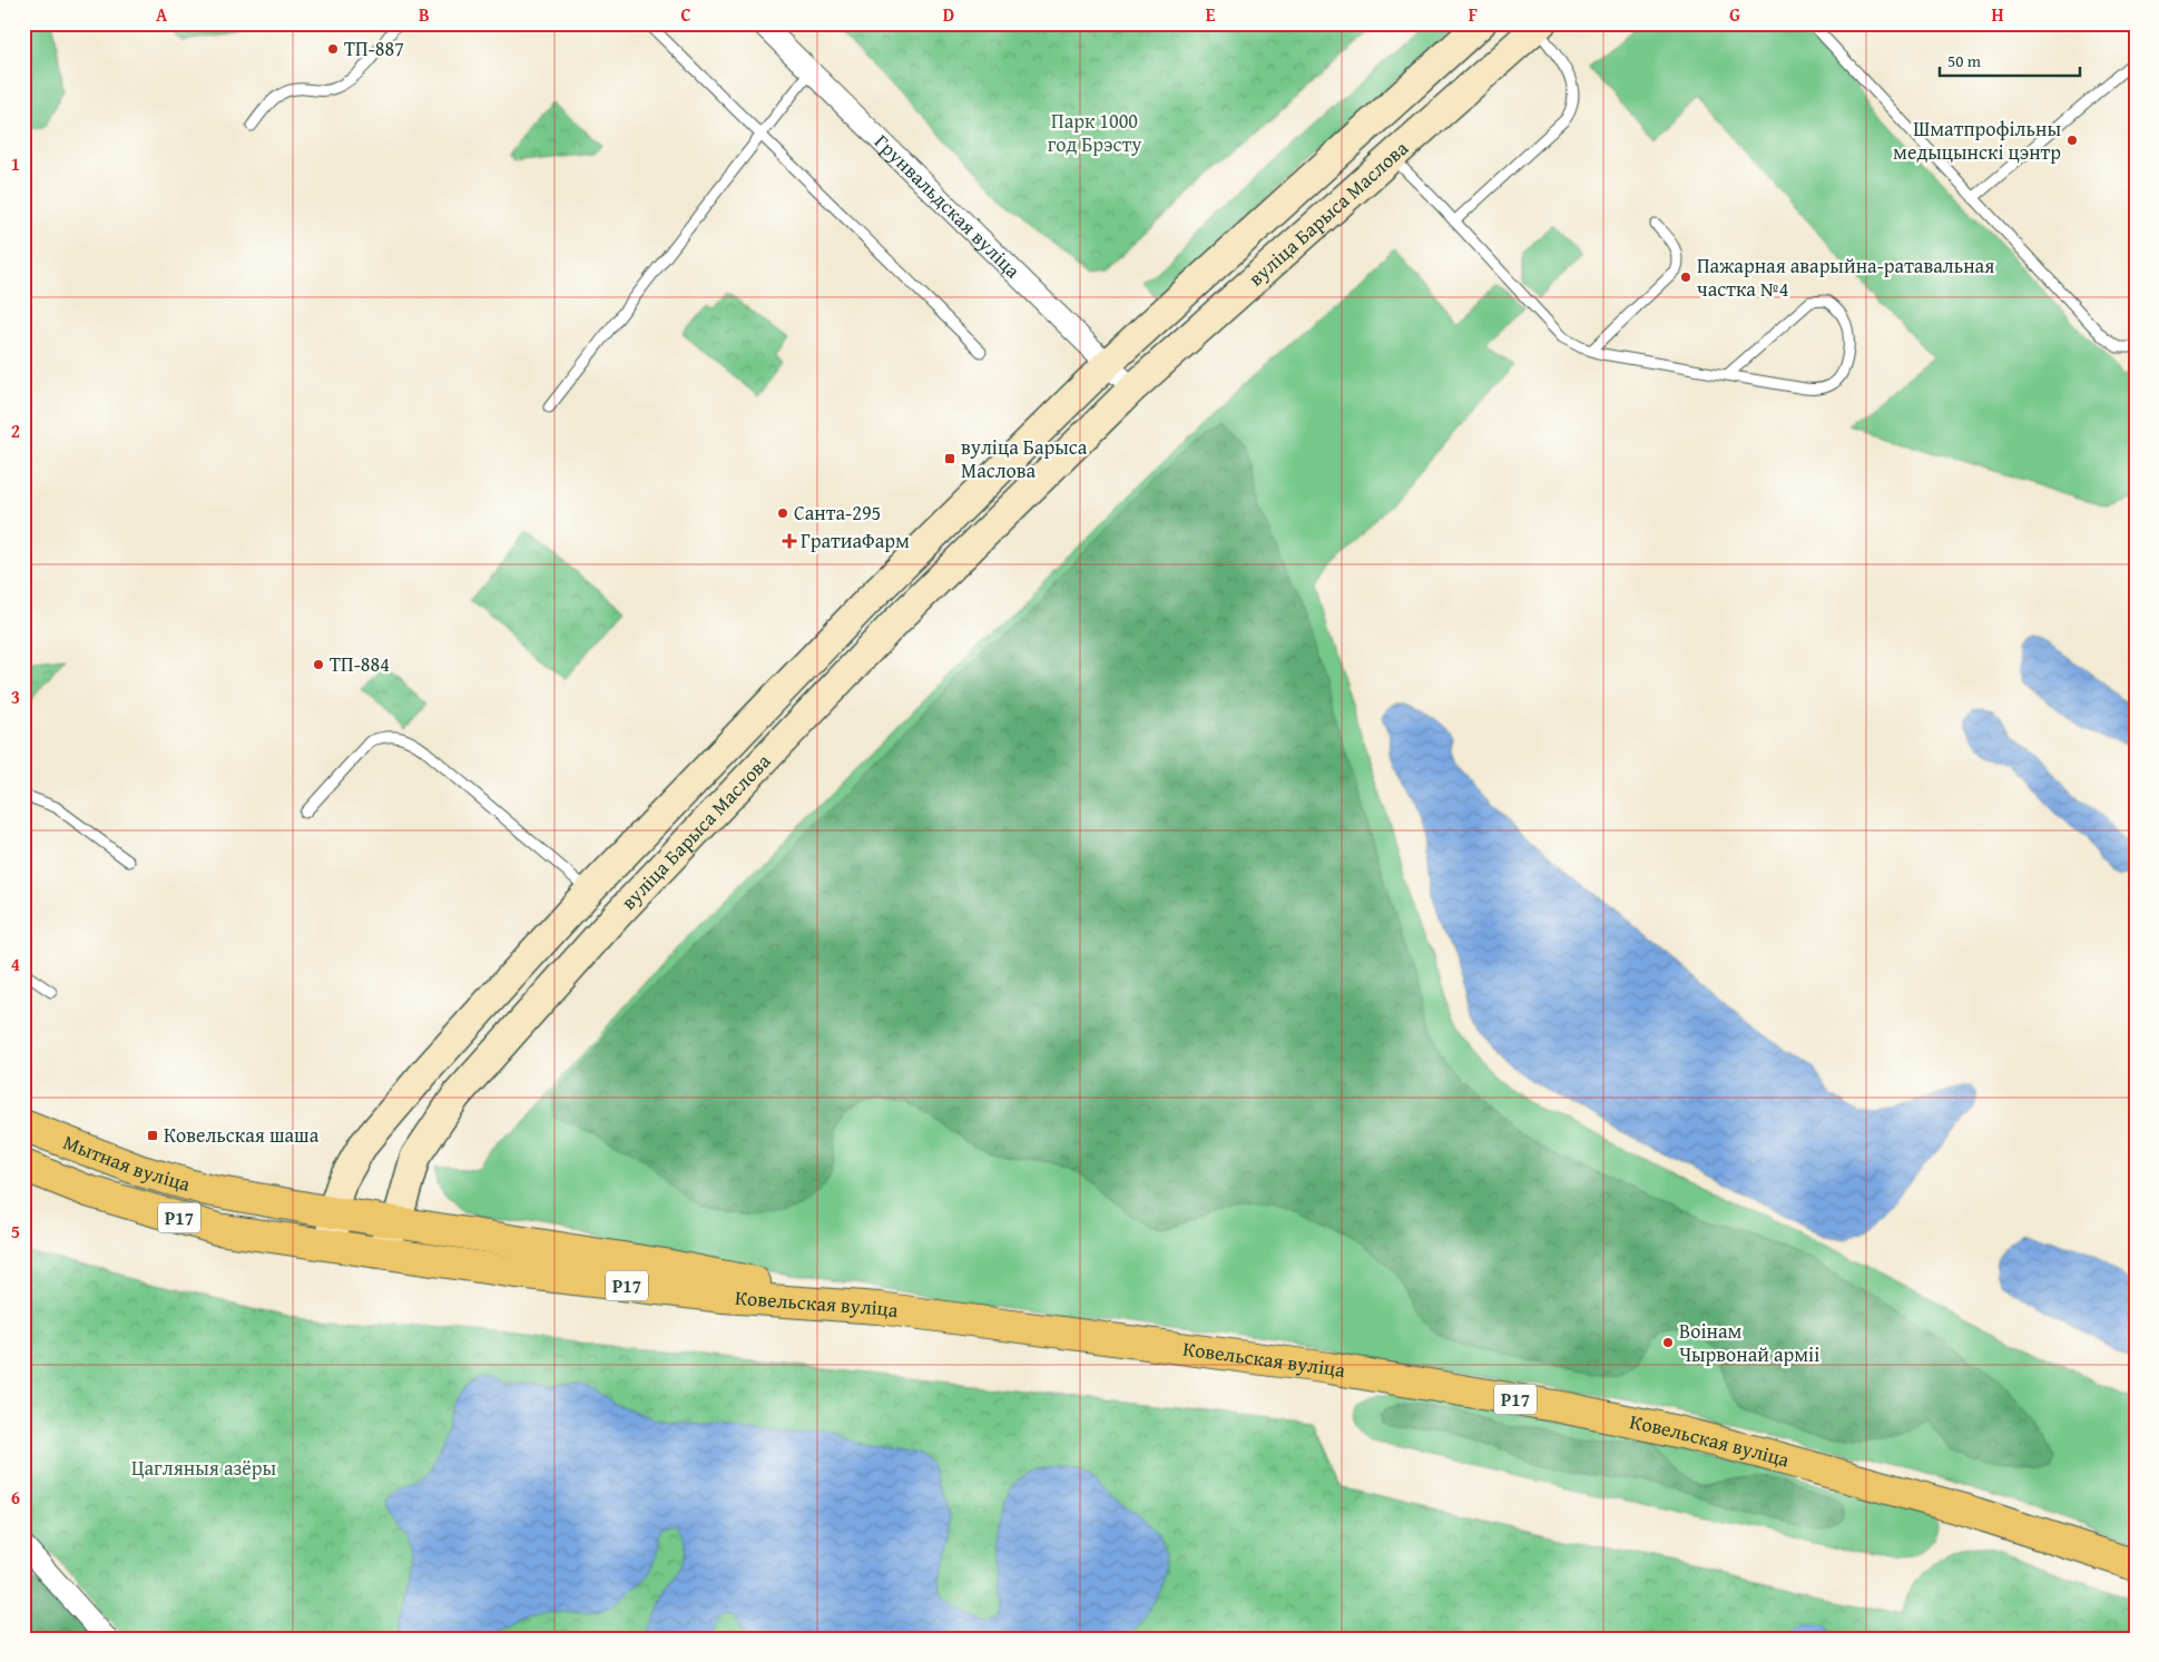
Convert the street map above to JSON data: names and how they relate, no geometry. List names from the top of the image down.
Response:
{
  "streets": {
    "highway": ["Мытная вуліца", "Р17", "Ковельская вуліца"],
    "main road": ["вуліца Барыса Маслова"],
    "street": ["Грунвальдская вуліца"]
  },
  "crossings": [
    ["Грунвальдская вуліца", "вуліца Барыса Маслова"],
    ["вуліца Барыса Маслова", "Мытная вуліца"],
    ["вуліца Барыса Маслова", "Р17"],
    ["вуліца Барыса Маслова", "Ковельская вуліца"],
    ["Мытная вуліца", "Р17"],
    ["Мытная вуліца", "Ковельская вуліца"],
    ["Р17", "Ковельская вуліца"]
  ],
  "parks": ["Парк 1000 год Брэсту", "Цагляныя азёры"],
  "places": {
    "other": [
      "ТП-887",
      "Шматпрофільны медыцынскі цэнтр",
      "Пажарная аварыйна-ратавальная частка №4",
      "Санта-295",
      "ТП-884",
      "Воінам Чырвонай арміі"
    ],
    "transit": ["вуліца Барыса Маслова", "Ковельская шаша"],
    "health": ["ГратиаФарм"]
  },
  "scale_bar": "50 m",
  "grid": {
    "columns": [
      "A",
      "B",
      "C",
      "D",
      "E",
      "F",
      "G",
      "H"
    ],
    "rows": [
      "1",
      "2",
      "3",
      "4",
      "5",
      "6"
    ]
  }
}
